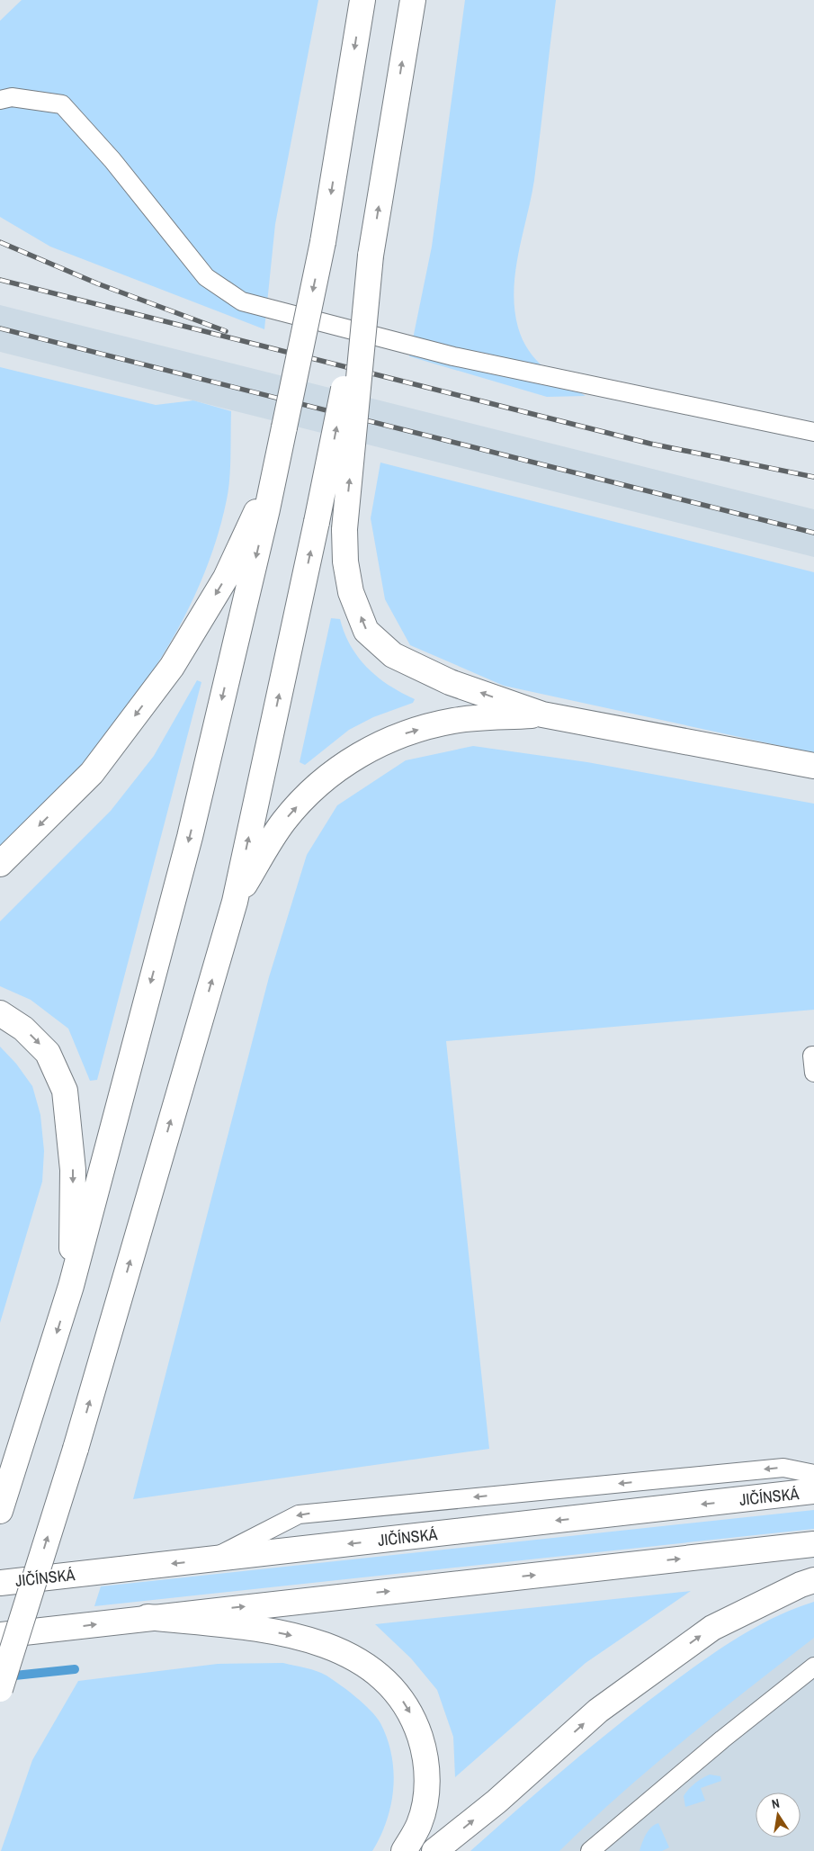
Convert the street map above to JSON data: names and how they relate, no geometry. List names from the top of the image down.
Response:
{
  "streets": {
    "main road": ["JIČÍNSKÁ"]
  },
  "north": "top"
}
